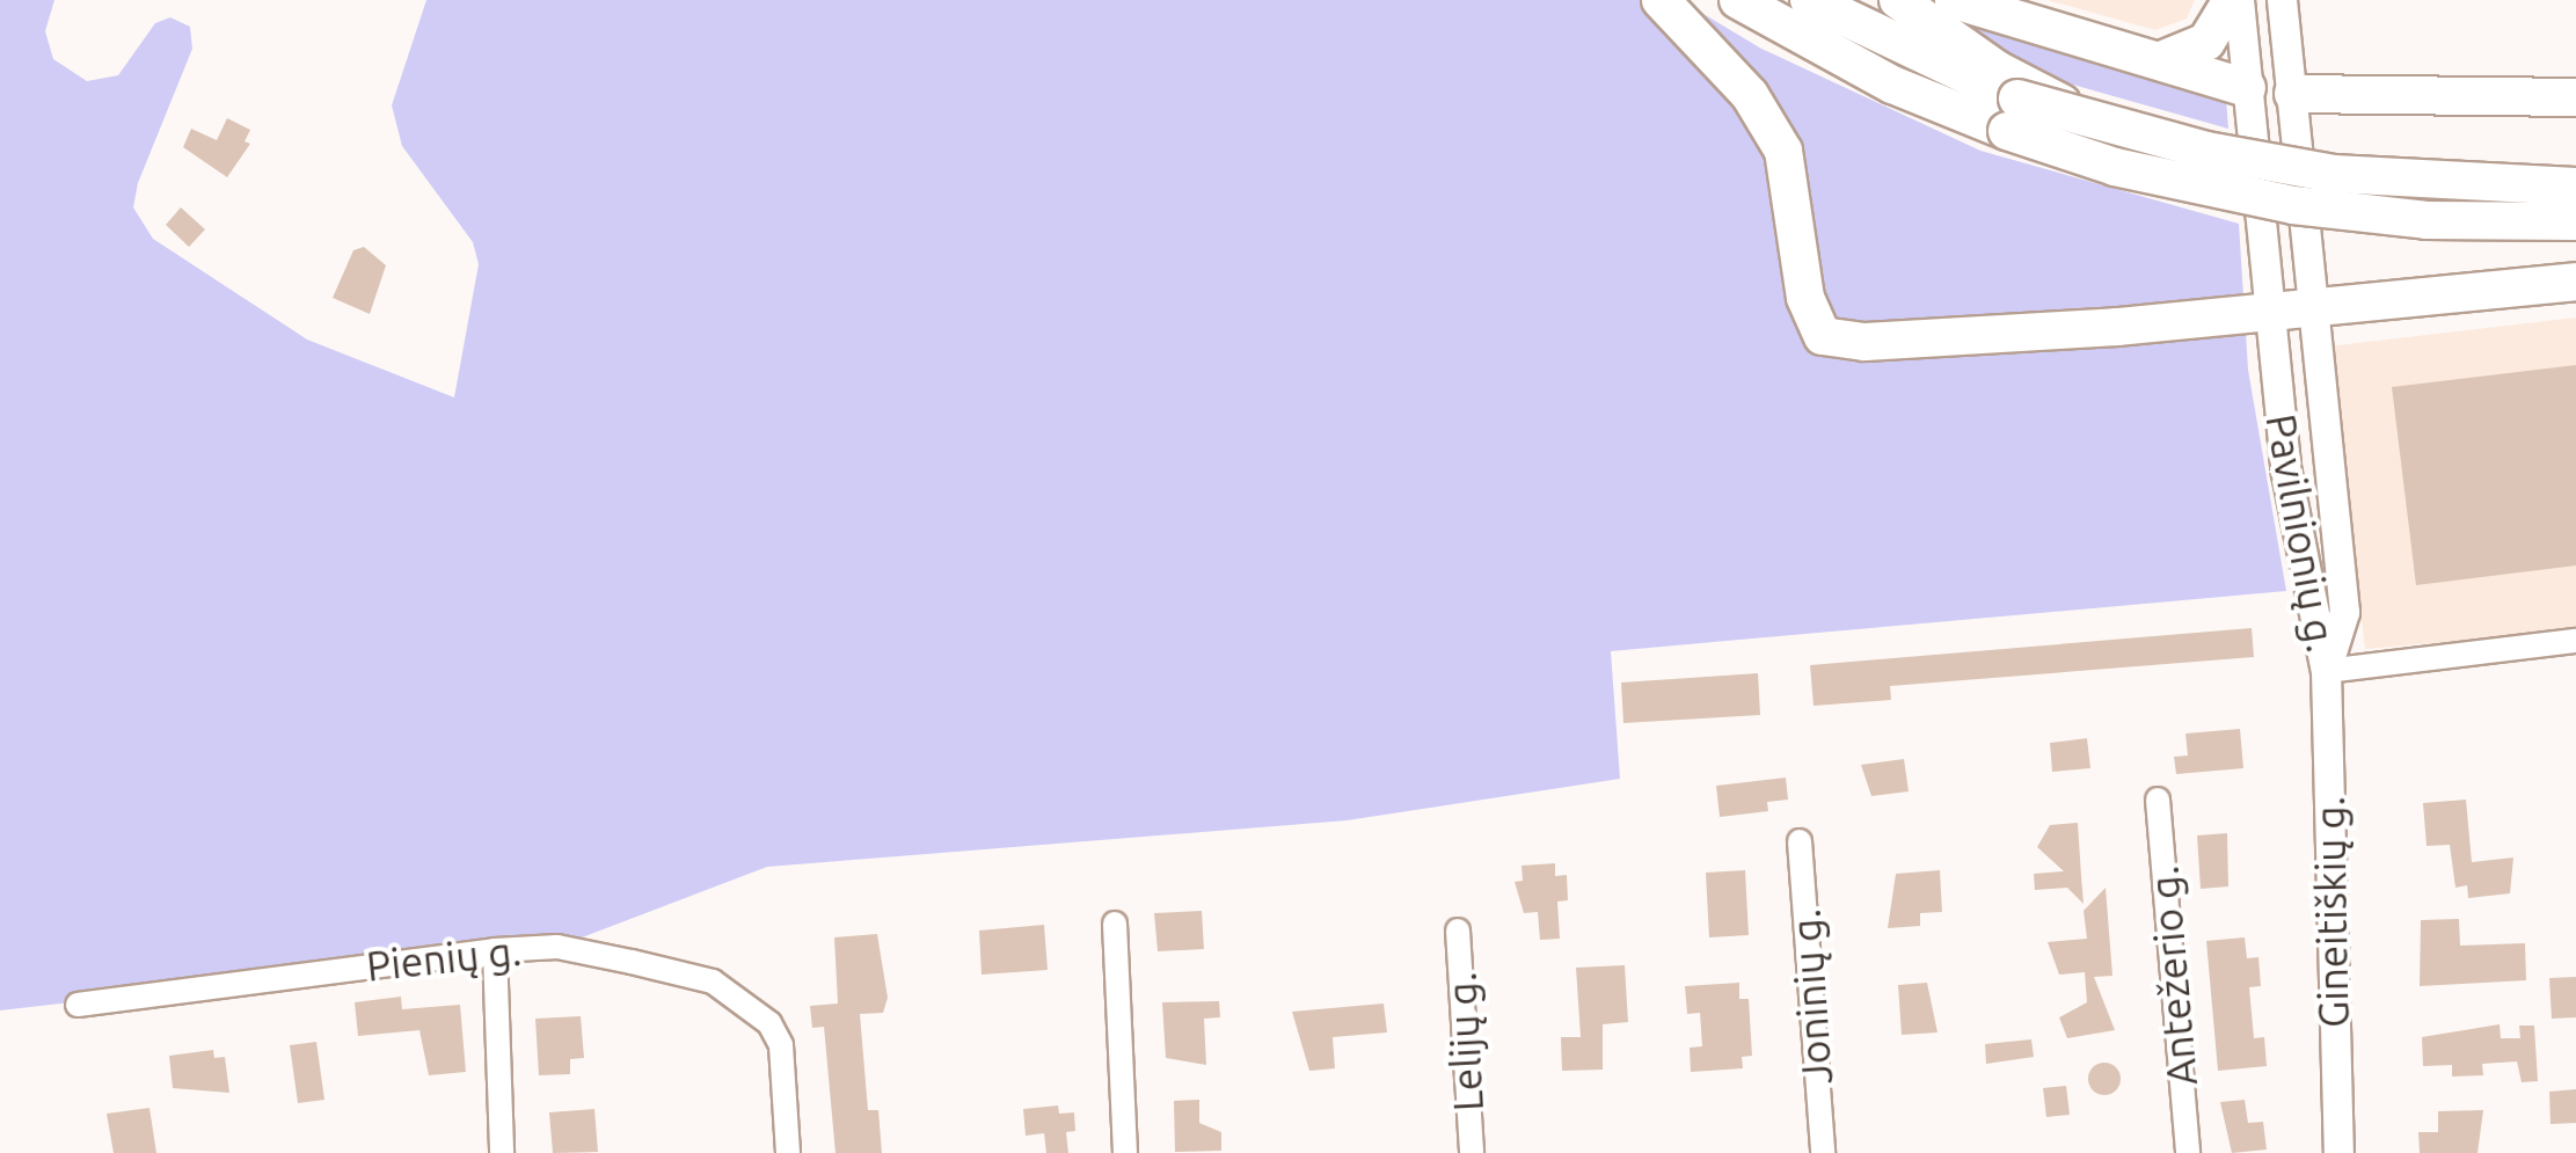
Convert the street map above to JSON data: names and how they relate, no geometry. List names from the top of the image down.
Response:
{
  "streets": {
    "street": [
      "Pavilnionių g.",
      "Gineitiškių g.",
      "Pienių g.",
      "Antežerio g.",
      "Joninių g.",
      "Lelijų g."
    ]
  },
  "crossings": [
    ["Pavilnionių g.", "Gineitiškių g."]
  ]
}
